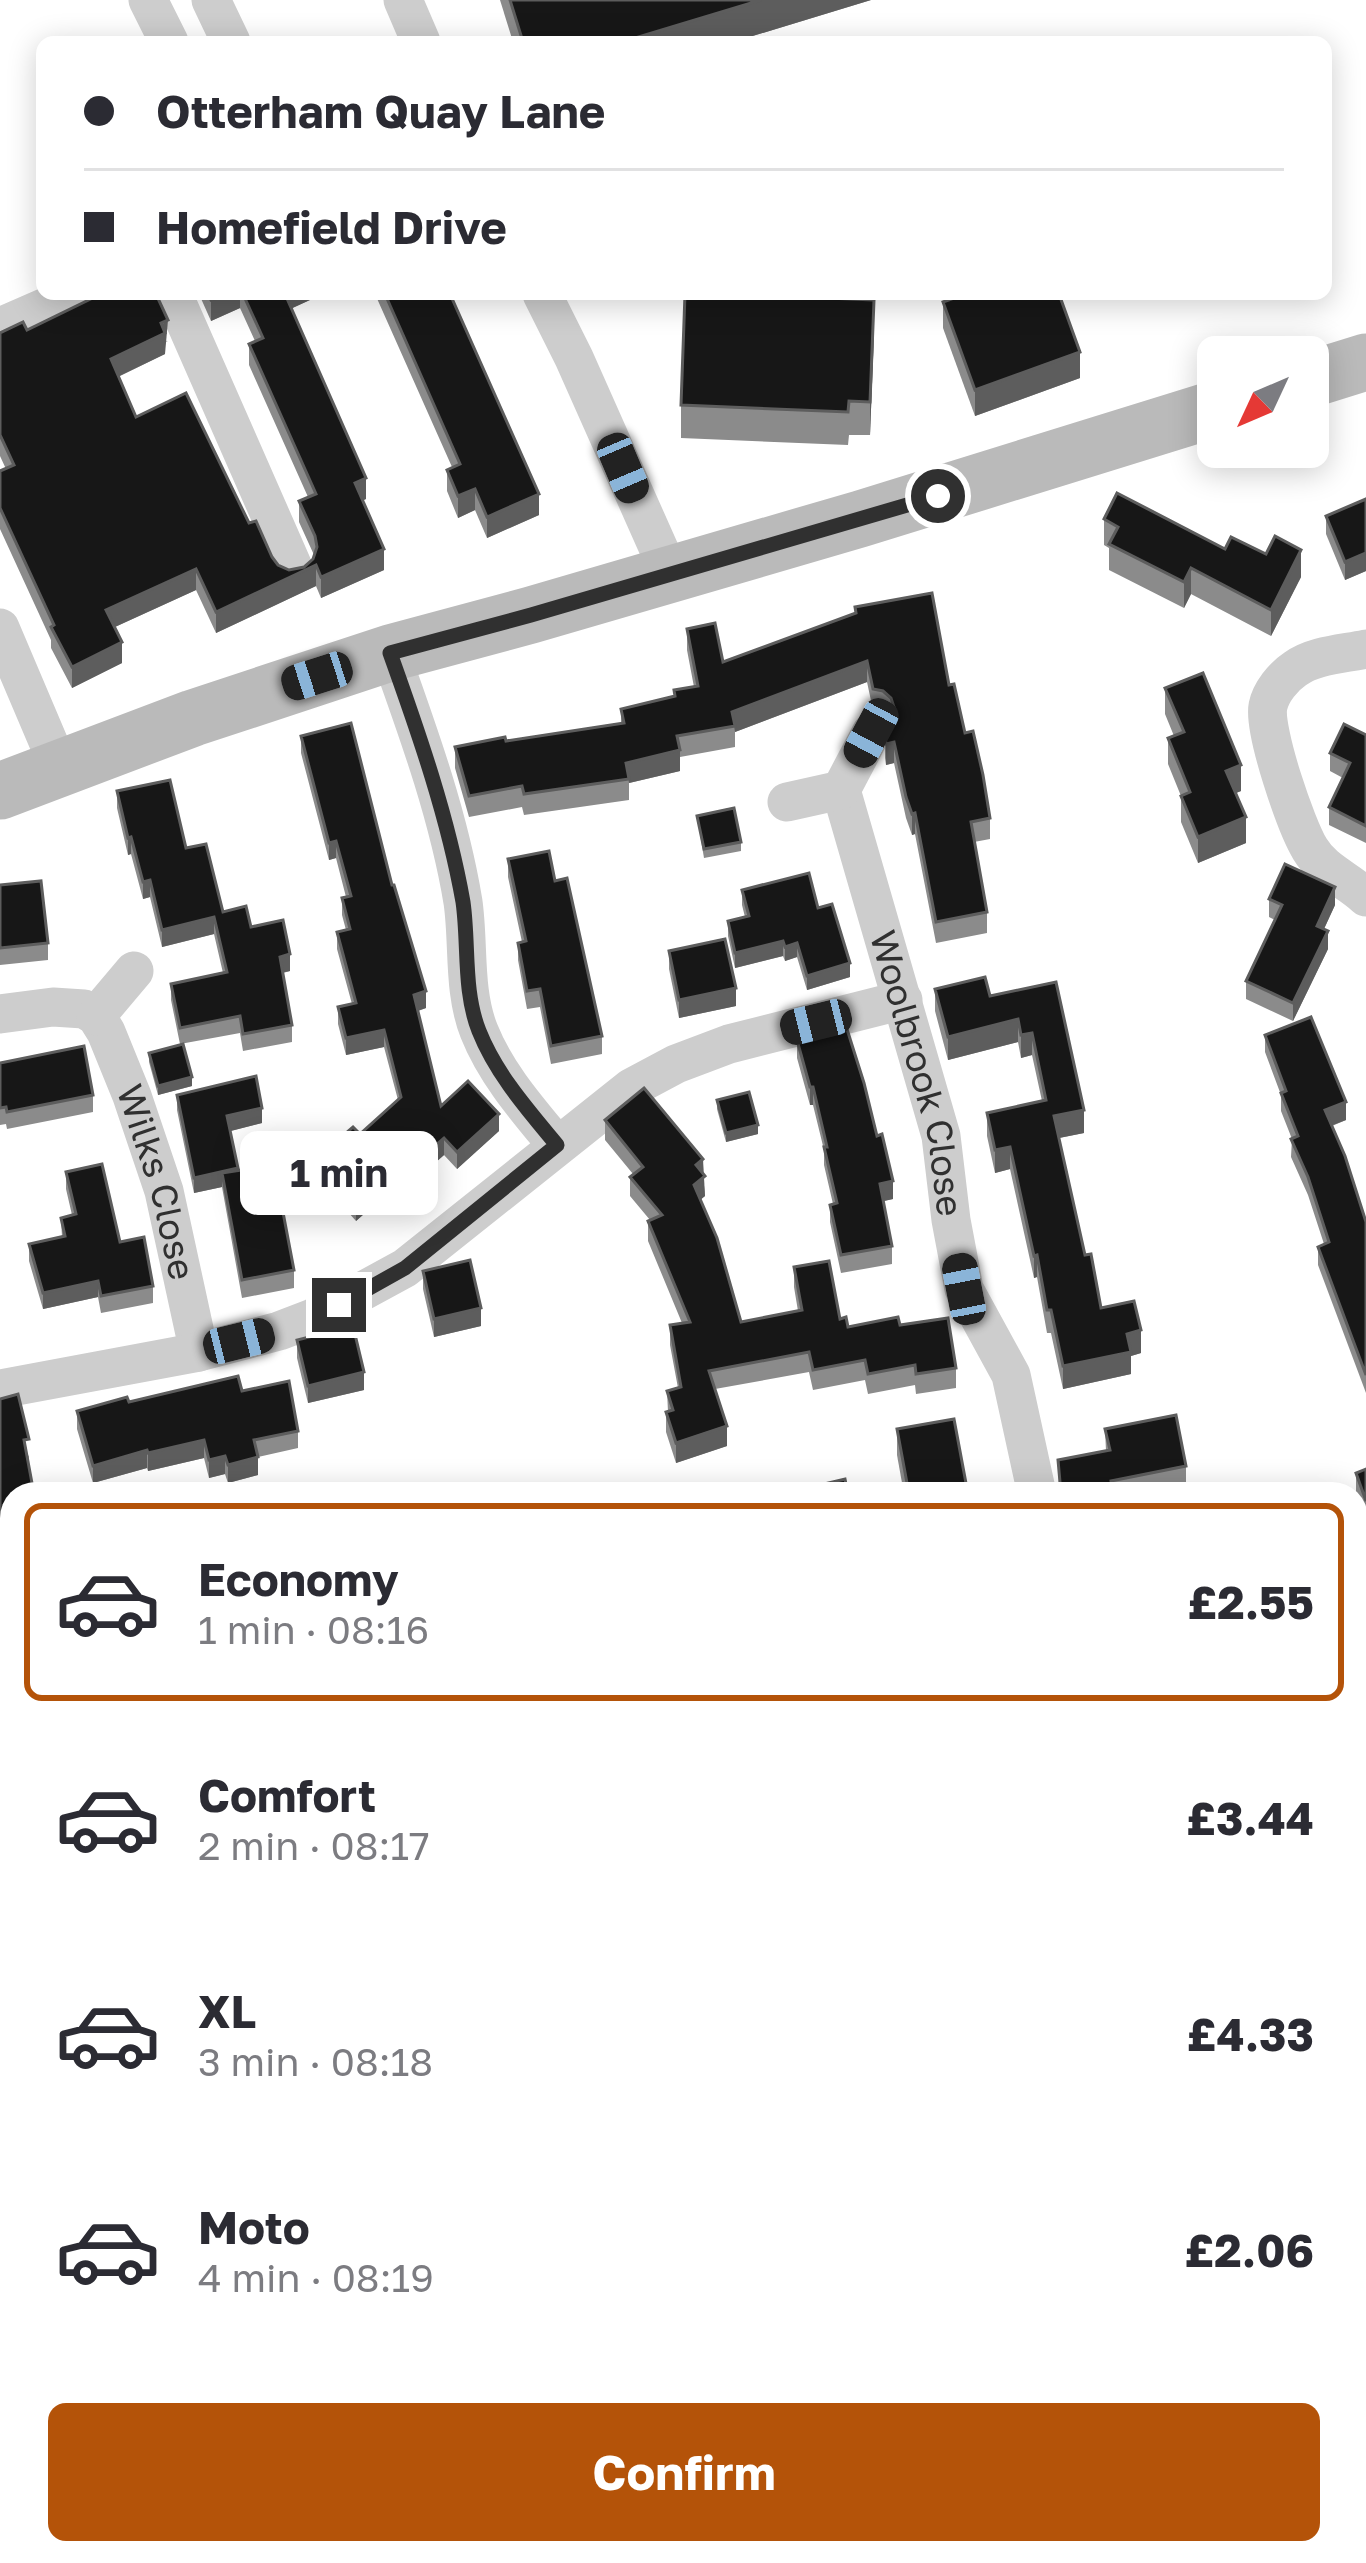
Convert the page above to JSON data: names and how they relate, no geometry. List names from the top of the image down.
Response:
{
  "streets": {
    "street": ["Woolbrook Close", "Wilks Close"]
  },
  "north": "bottom left",
  "page": {
    "banner": ["Otterham Quay Lane", "Homefield Drive"],
    "bubble": "1 min",
    "list": [
      {
        "name": "Economy",
        "note": "1 min · 08:16",
        "value": "£2.55"
      },
      {
        "name": "Comfort",
        "note": "2 min · 08:17",
        "value": "£3.44"
      },
      {
        "name": "XL",
        "note": "3 min · 08:18",
        "value": "£4.33"
      },
      {
        "name": "Moto",
        "note": "4 min · 08:19",
        "value": "£2.06"
      }
    ],
    "buttons": "Confirm"
  }
}
